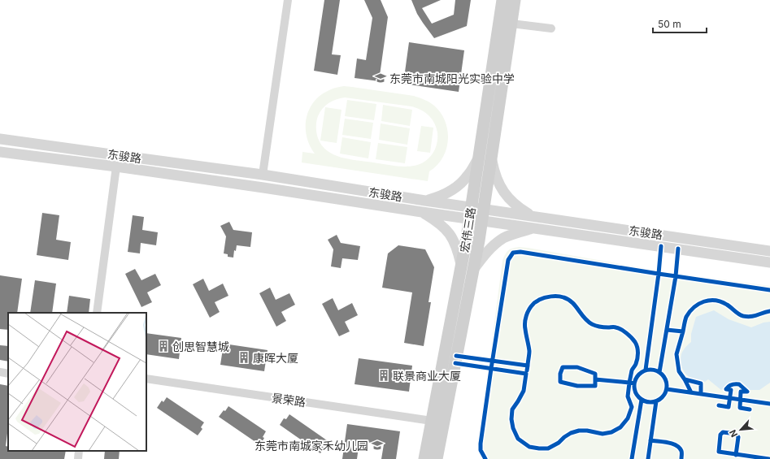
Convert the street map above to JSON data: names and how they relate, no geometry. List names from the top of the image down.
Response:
{
  "streets": {
    "main road": ["宏伟三路"],
    "street": ["东骏路", "景荣路"]
  },
  "crossings": [
    ["东骏路", "宏伟三路"],
    ["宏伟三路", "景荣路"]
  ],
  "places": {
    "school or university": ["东莞市南城阳光实验中学", "东莞市南城家禾幼儿园"],
    "building": ["创思智慧城", "康晖大厦", "联景商业大厦"]
  },
  "scale_bar": "50 m",
  "north": "bottom left"
}
